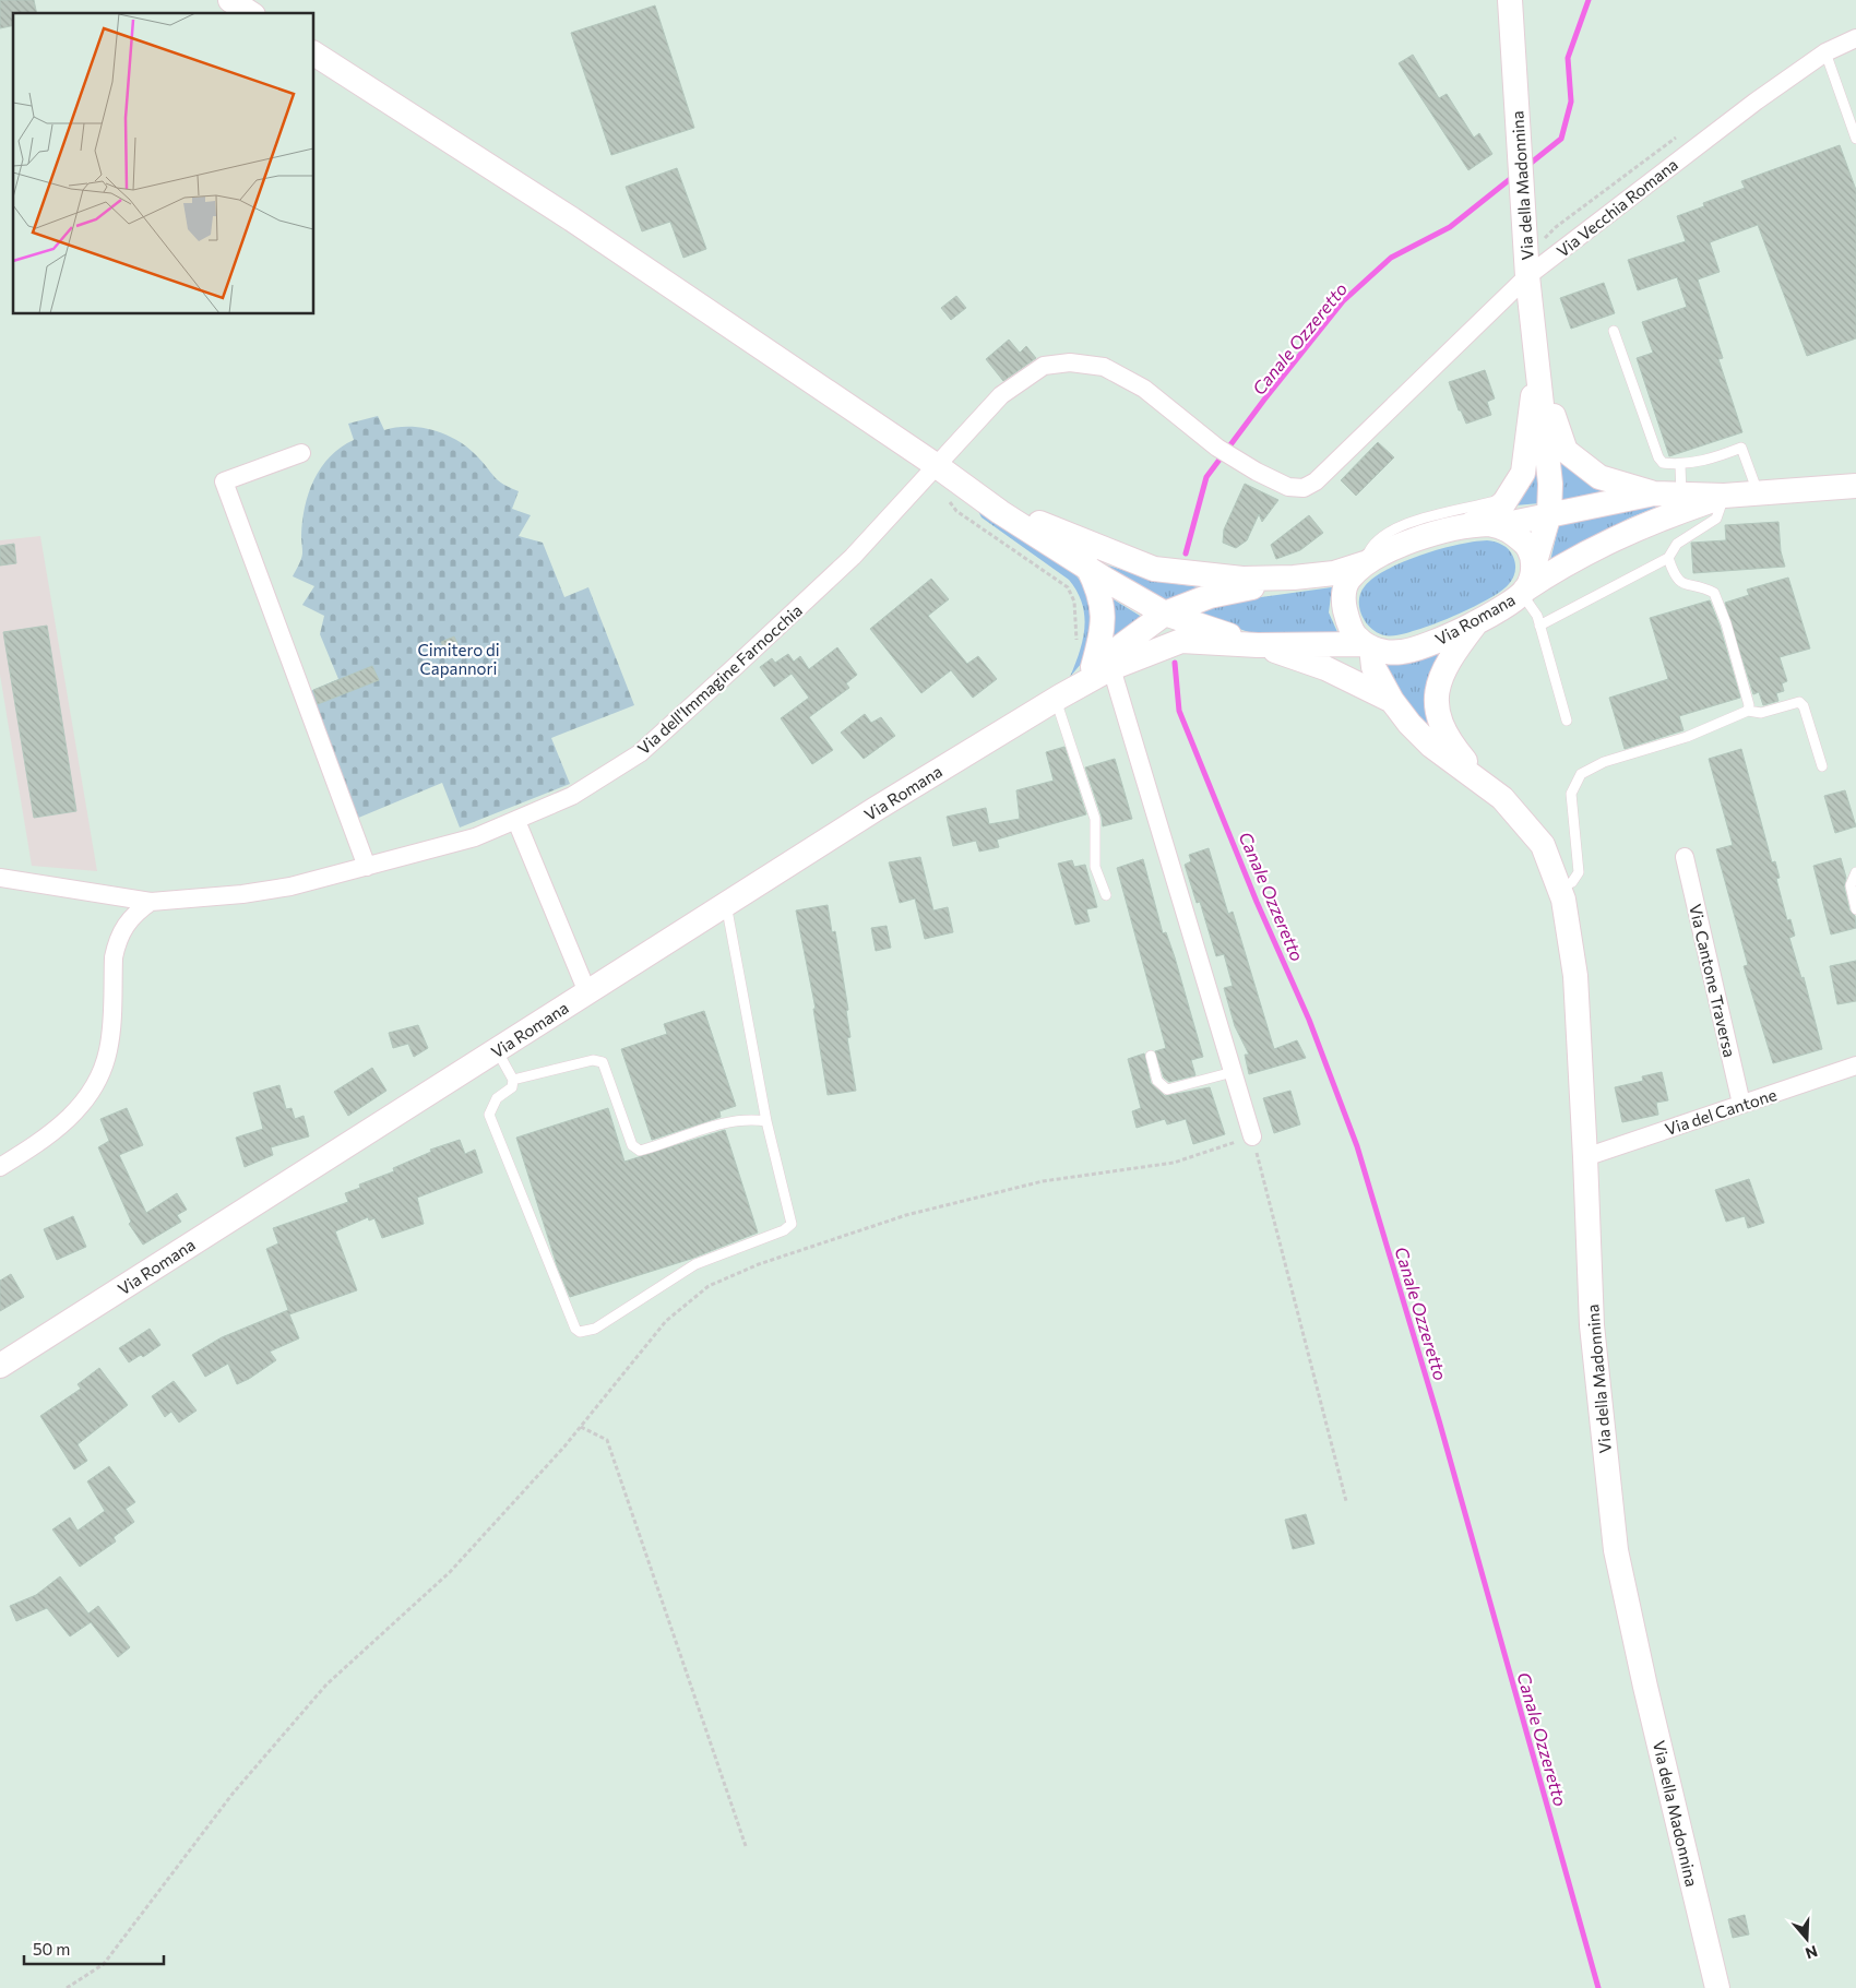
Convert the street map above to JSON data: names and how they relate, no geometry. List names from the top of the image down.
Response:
{
  "streets": {
    "main road": ["Via della Madonnina", "Via Romana"],
    "street": [
      "Via Vecchia Romana",
      "Via dell'Immagine Farnocchia",
      "Via Cantone Traversa",
      "Via del Cantone"
    ]
  },
  "crossings": [
    ["Via della Madonnina", "Via Vecchia Romana"],
    ["Via della Madonnina", "Via Romana"],
    ["Via della Madonnina", "Via del Cantone"],
    ["Via Vecchia Romana", "Via dell'Immagine Farnocchia"],
    ["Via Cantone Traversa", "Via del Cantone"]
  ],
  "water": ["Canale Ozzeretto"],
  "parks": ["Cimitero di Capannori"],
  "scale_bar": "50 m",
  "north": "bottom"
}
